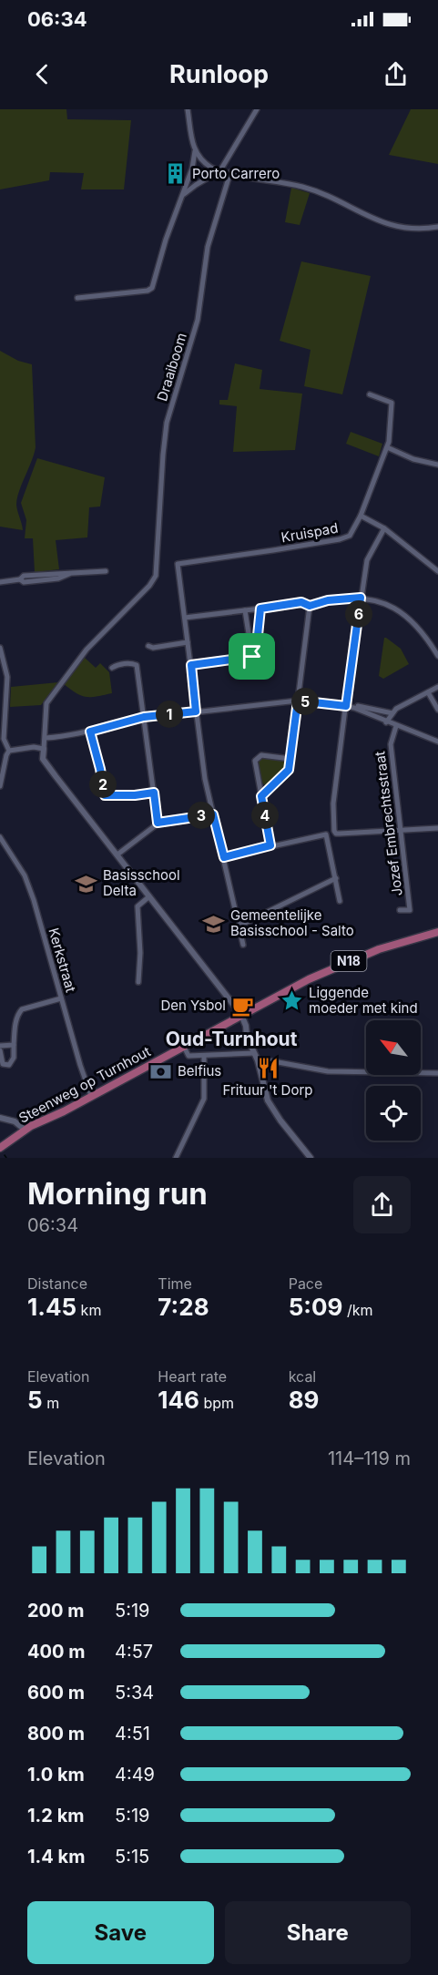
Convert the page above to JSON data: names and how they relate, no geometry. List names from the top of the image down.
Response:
{
  "streets": {
    "main road": ["N18", "Steenweg op Turnhout"],
    "street": [
      "Draaiboom",
      "Kruispad",
      "Jozef Embrechtsstraat",
      "Kerkstraat"
    ]
  },
  "crossings": [
    ["Kerkstraat", "Steenweg op Turnhout"],
    ["N18", "Steenweg op Turnhout"]
  ],
  "districts": ["Oud-Turnhout"],
  "places": {
    "building": ["Porto Carrero"],
    "school or university": ["Basisschool Delta", "Gemeentelijke Basisschool - Salto"],
    "place": ["Liggende moeder met kind"],
    "cafe": ["Den Ysbol"],
    "restaurant": ["Frituur 't Dorp"],
    "bank": ["Belfius"]
  },
  "north": "top left",
  "page": {
    "status": "06:34",
    "header": "Runloop",
    "pins": [
      "6",
      "5",
      "1",
      "2",
      "3",
      "4"
    ],
    "heading": ["Morning run", "06:34"],
    "stats": [
      ["Distance", "1.45 km"],
      ["Time", "7:28"],
      ["Pace", "5:09 /km"],
      ["Elevation", "5 m"],
      ["Heart rate", "146 bpm"],
      ["kcal", "89"]
    ],
    "chart": ["Elevation", "114–119 m"],
    "list": [
      {
        "name": "200 m",
        "note": "5:19"
      },
      {
        "name": "400 m",
        "note": "4:57"
      },
      {
        "name": "600 m",
        "note": "5:34"
      },
      {
        "name": "800 m",
        "note": "4:51"
      },
      {
        "name": "1.0 km",
        "note": "4:49"
      },
      {
        "name": "1.2 km",
        "note": "5:19"
      },
      {
        "name": "1.4 km",
        "note": "5:15"
      }
    ],
    "buttons": ["Save", "Share"]
  }
}
